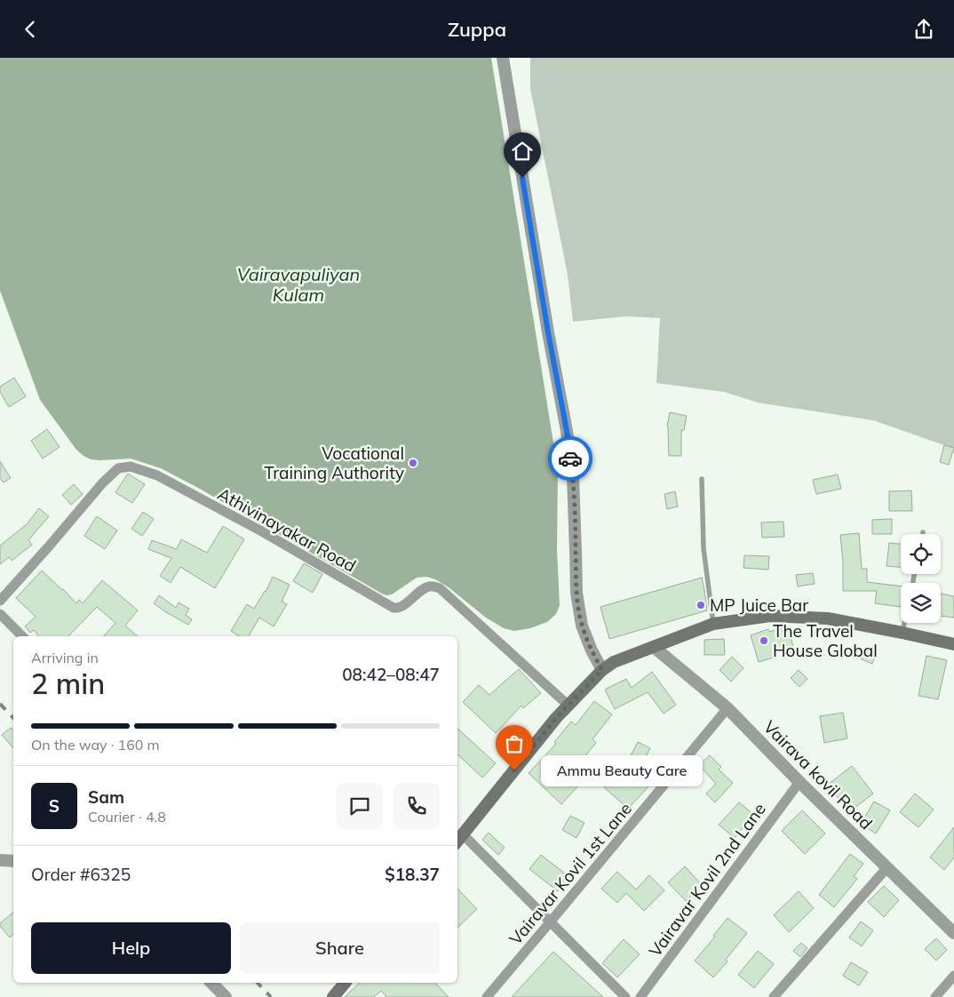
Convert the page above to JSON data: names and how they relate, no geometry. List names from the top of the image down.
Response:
{
  "streets": {
    "street": [
      "Athivinayakar Road",
      "Vairava kovil Road",
      "Vairavar Kovil 1st Lane",
      "Vairavar Kovil 2nd Lane"
    ]
  },
  "crossings": [
    ["Vairava kovil Road", "Vairavar Kovil 1st Lane"],
    ["Vairava kovil Road", "Vairavar Kovil 2nd Lane"]
  ],
  "water": ["Vairavapuliyan Kulam"],
  "places": [
    "Vocational Training Authority",
    "MP Juice Bar",
    "The Travel House Global",
    "Ammu Beauty Care"
  ],
  "page": {
    "header": "Zuppa",
    "heading": ["2 min", "Arriving in", "08:42–08:47"],
    "panel": [
      "Sam",
      "Courier · 4.8",
      "Order #6325",
      "$18.37"
    ],
    "bar": "On the way · 160 m",
    "bubble": "Ammu Beauty Care",
    "round": "S",
    "buttons": ["Help", "Share"]
  }
}
